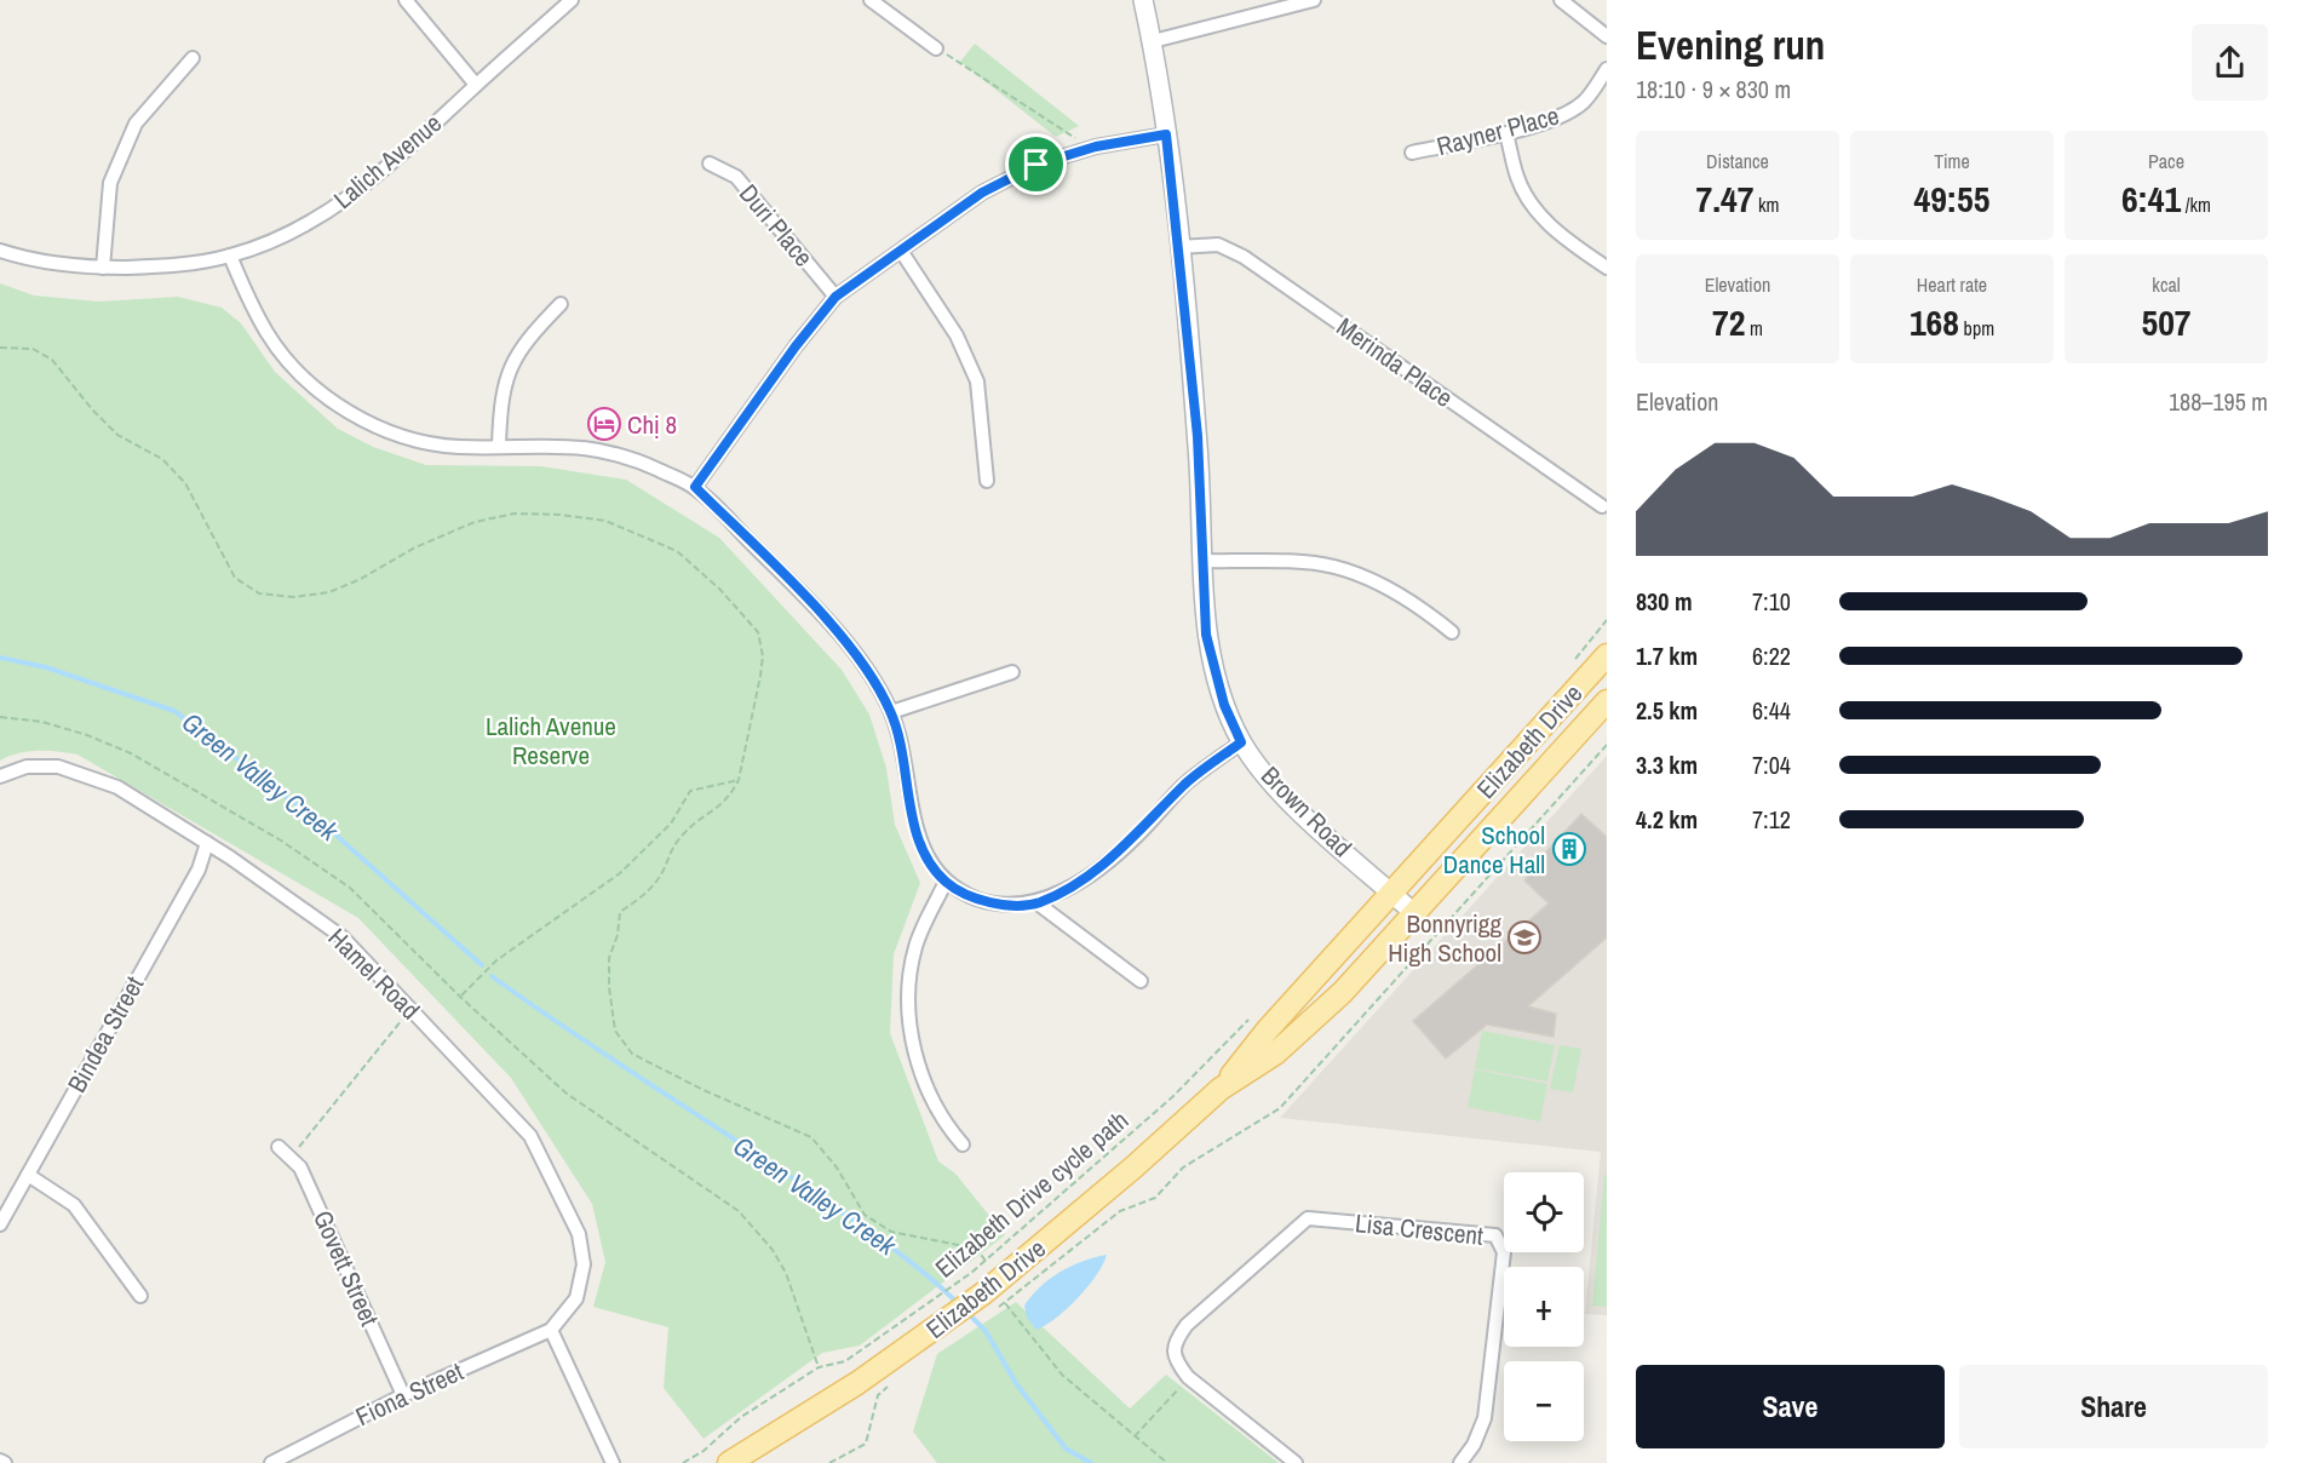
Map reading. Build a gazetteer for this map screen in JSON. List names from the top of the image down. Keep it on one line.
{"streets":{"main road":["Elizabeth Drive"],"street":["Rayner Place","Lalich Avenue","Duri Place","Merinda Place","Brown Road","Hamel Road","Bindea Street","Lisa Crescent","Govett Street","Fiona Street"],"path":["Elizabeth Drive cycle path"]},"crossings":[["Merinda Place","Brown Road"],["Elizabeth Drive","Brown Road"],["Hamel Road","Bindea Street"],["Hamel Road","Fiona Street"],["Govett Street","Fiona Street"]],"water":["Green Valley Creek"],"parks":["Lalich Avenue Reserve"],"places":{"hotel":["Chị 8"],"building":["School Dance Hall"],"school or university":["Bonnyrigg High School"]},"page":{"heading":["Evening run","18:10 · 9 × 830 m"],"stats":[["Distance","7.47 km"],["Time","49:55"],["Pace","6:41 /km"],["Elevation","72 m"],["Heart rate","168 bpm"],["kcal","507"]],"chart":["Elevation","188–195 m"],"list":[{"name":"830 m","note":"7:10"},{"name":"1.7 km","note":"6:22"},{"name":"2.5 km","note":"6:44"},{"name":"3.3 km","note":"7:04"},{"name":"4.2 km","note":"7:12"}],"map_buttons":["+","−"],"buttons":["Save","Share"]}}
